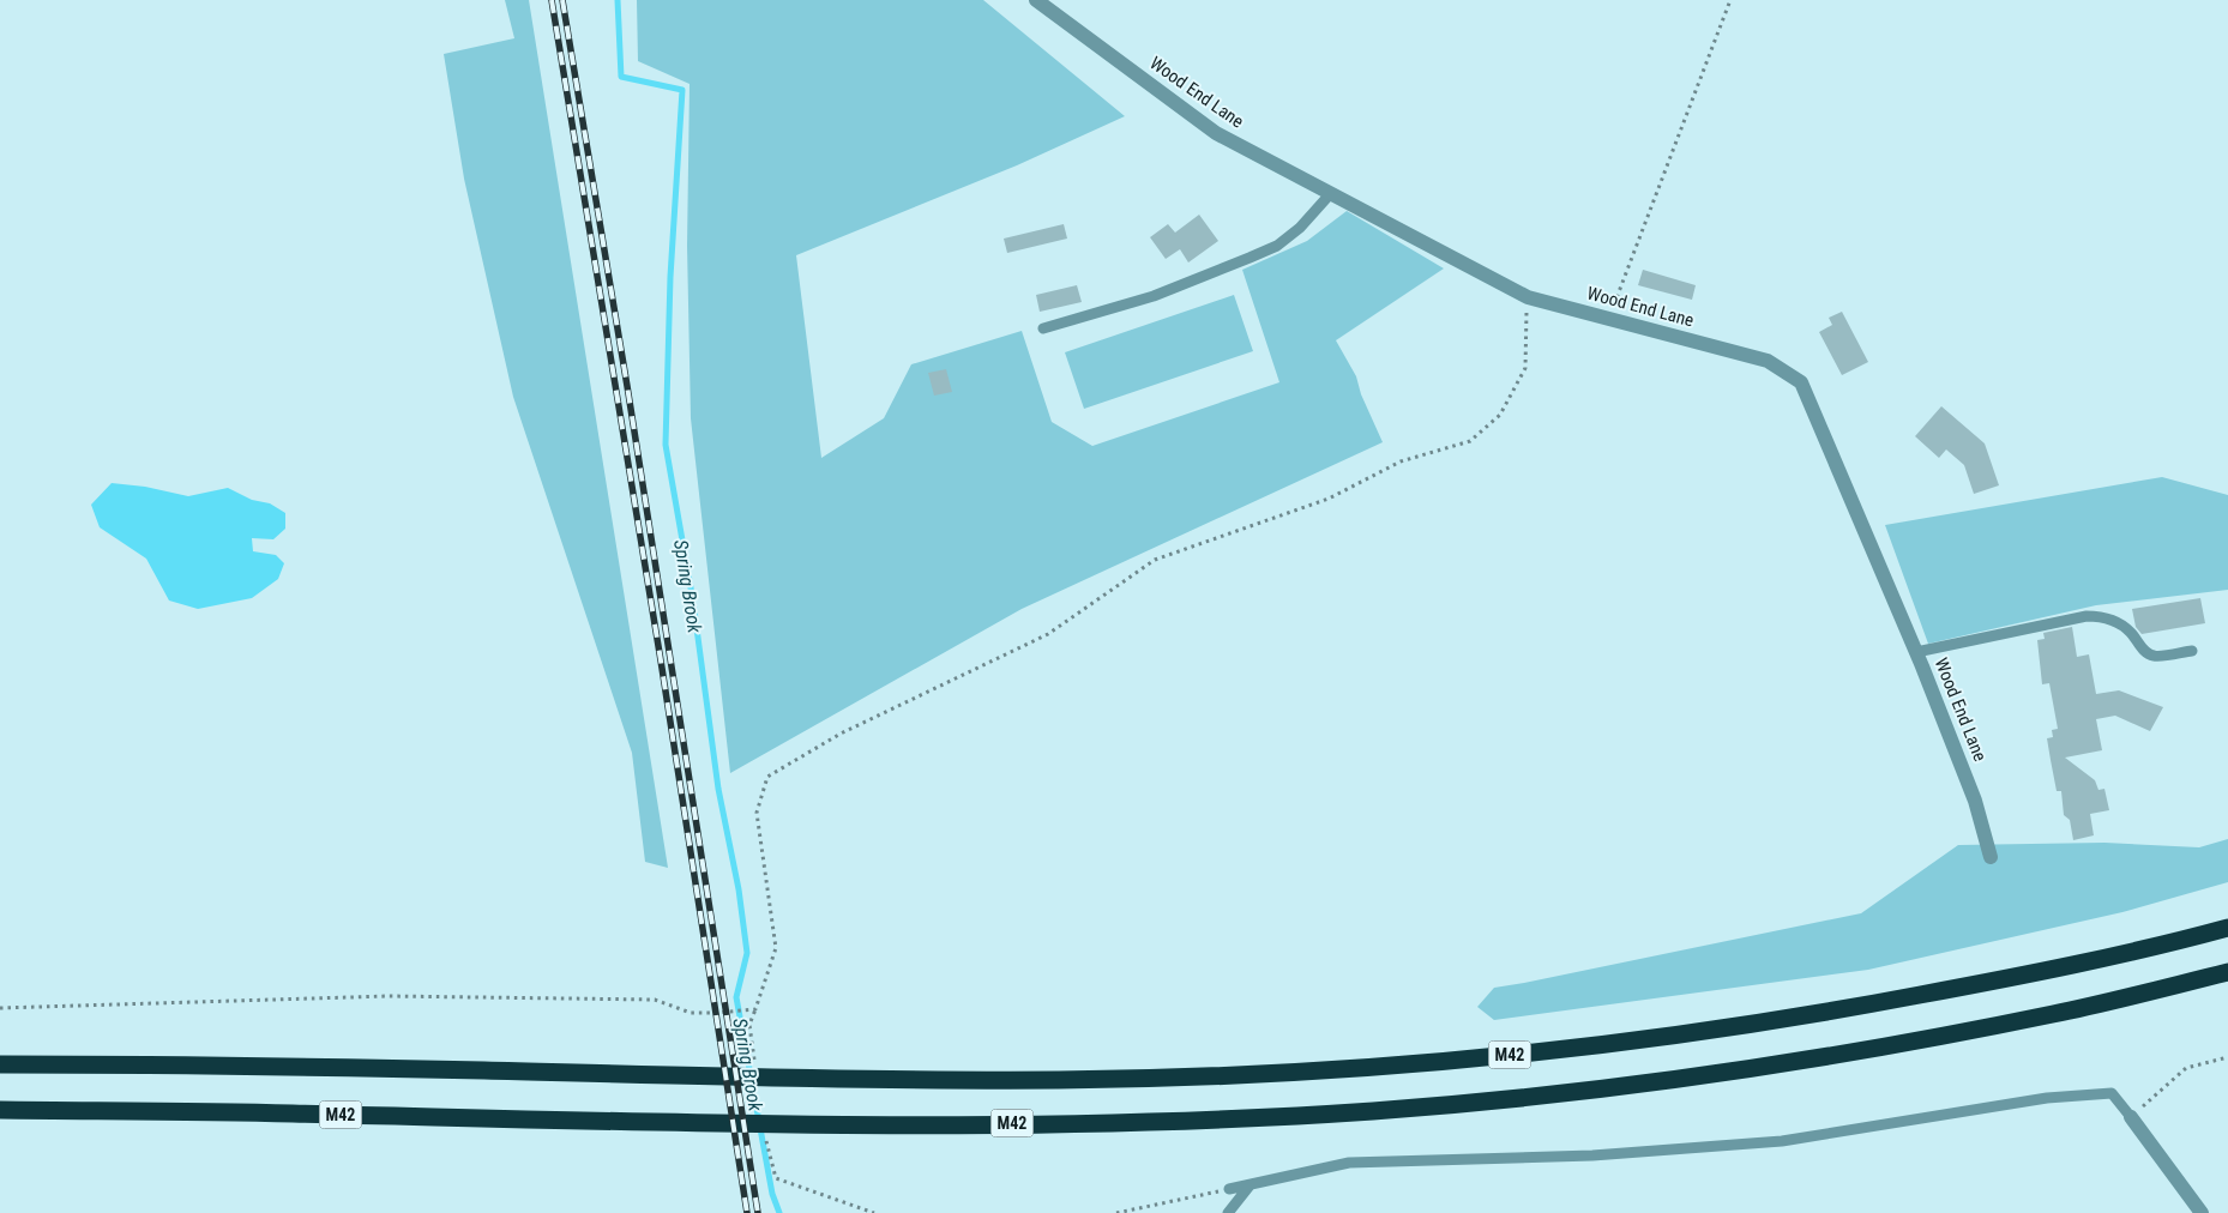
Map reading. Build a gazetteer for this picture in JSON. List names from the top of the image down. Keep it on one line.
{"streets":{"highway":["M42"],"street":["Wood End Lane"]},"water":["Spring Brook"]}
